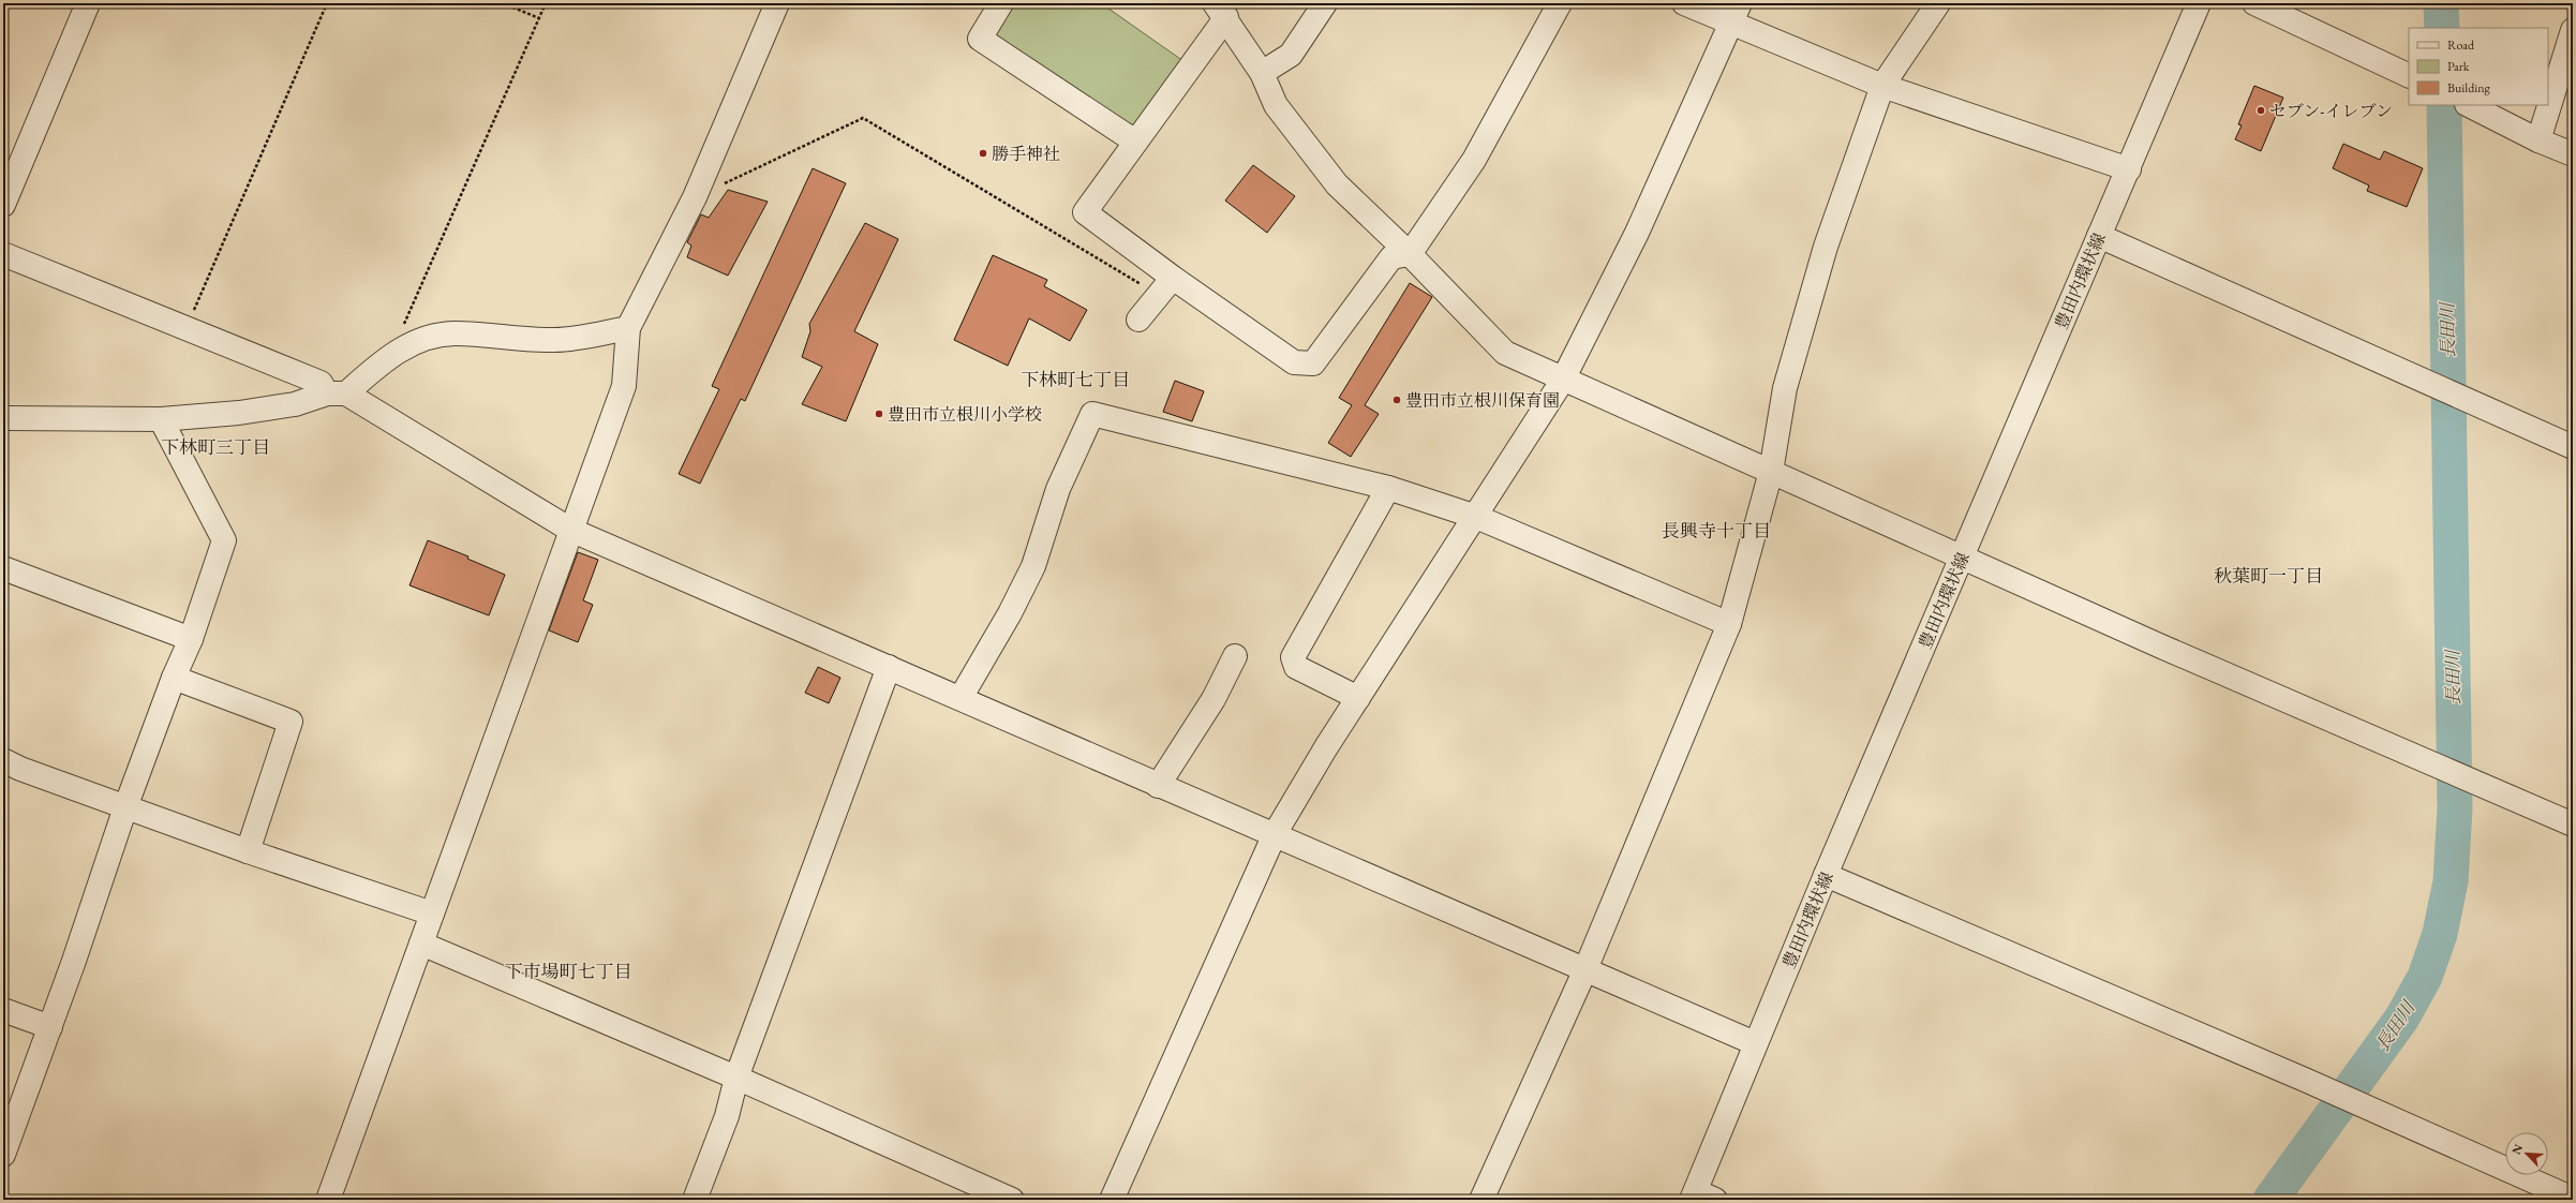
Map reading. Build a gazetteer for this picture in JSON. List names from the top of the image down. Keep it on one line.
{"streets":{"street":["豊田内環状線"]},"districts":["下林町七丁目","下林町三丁目","長興寺十丁目","秋葉町一丁目","下市場町七丁目"],"water":["長田川"],"places":["セブン-イレブン","勝手神社","豊田市立根川保育園","豊田市立根川小学校"],"legend":["Road","Park","Building"],"north":"top left"}
